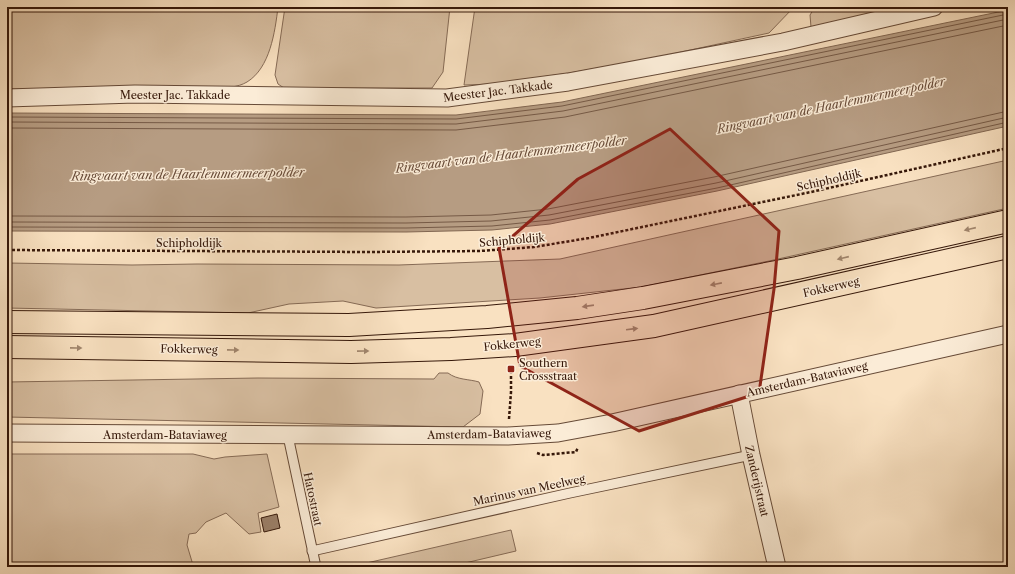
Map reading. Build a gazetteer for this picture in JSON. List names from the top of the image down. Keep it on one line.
{"streets":{"main road":["Fokkerweg"],"street":["Meester Jac. Takkade","Amsterdam-Bataviaweg","Zanderijstraat"],"lane":["Marinus van Meelweg","Hatostraat"],"path":["Schipholdijk"]},"crossings":[["Amsterdam-Bataviaweg","Zanderijstraat"],["Amsterdam-Bataviaweg","Hatostraat"],["Zanderijstraat","Marinus van Meelweg"],["Marinus van Meelweg","Hatostraat"]],"water":["Ringvaart van de Haarlemmermeerpolder"],"places":{"transit":["Southern Crossstraat"]}}
